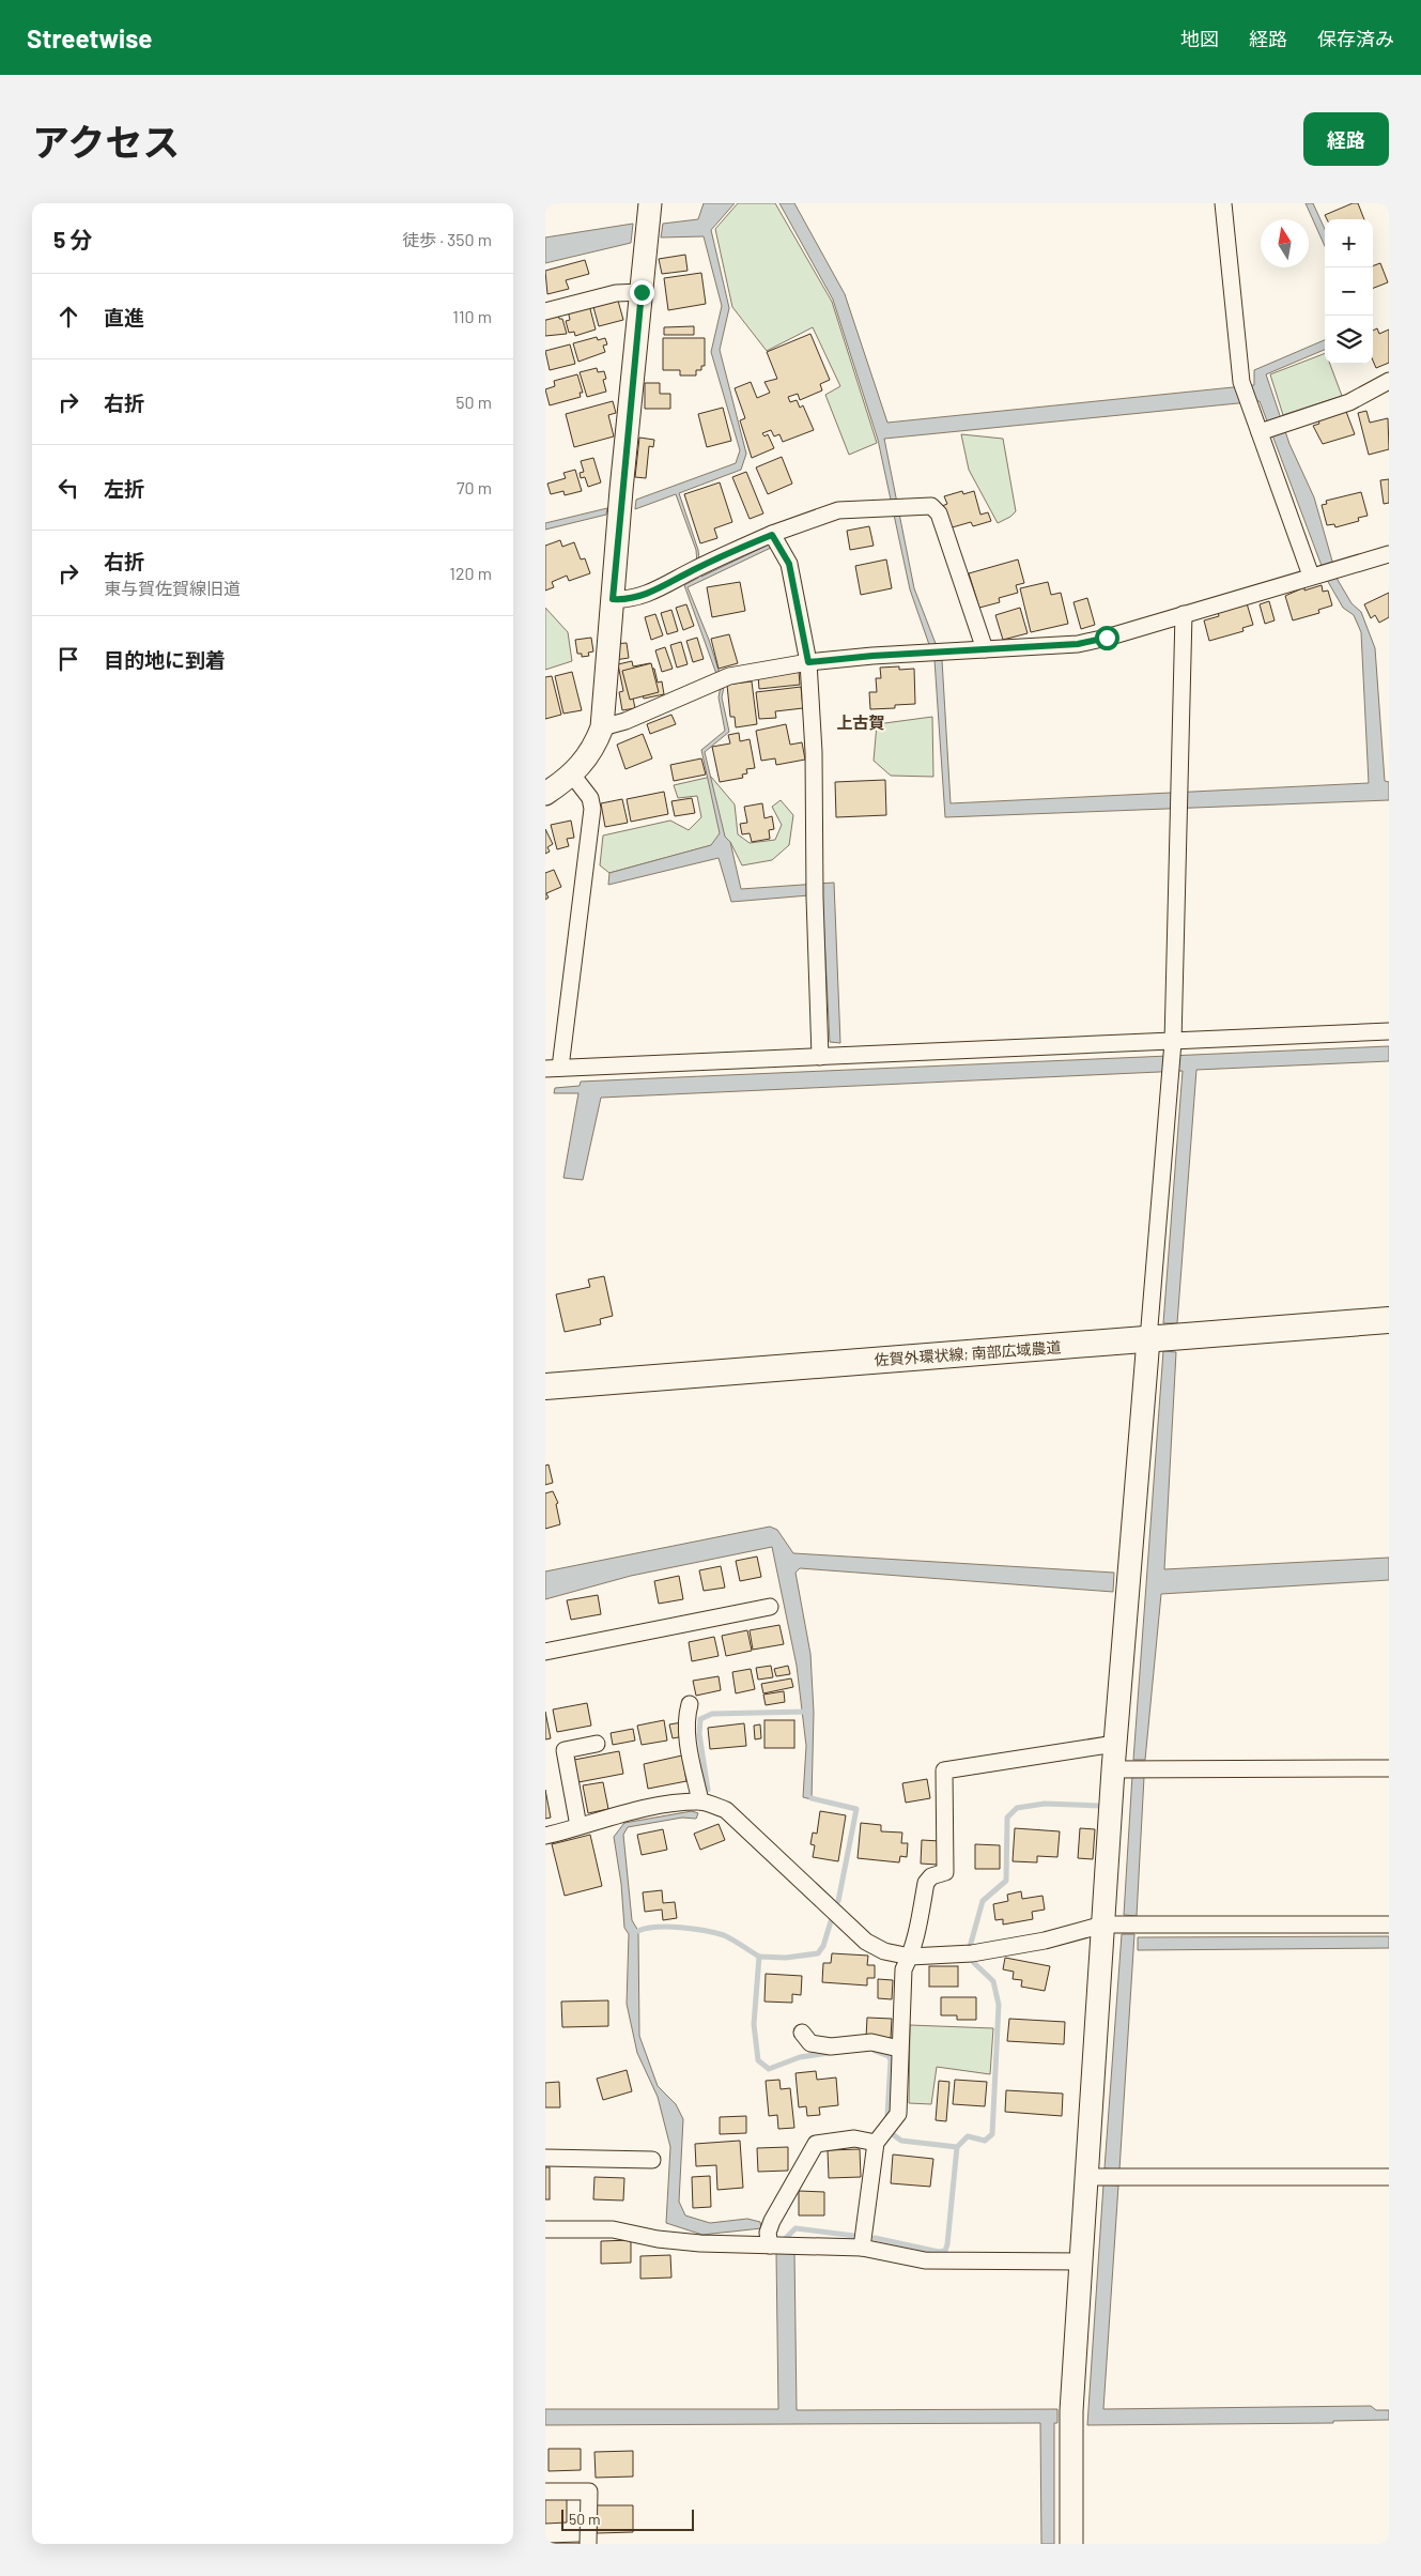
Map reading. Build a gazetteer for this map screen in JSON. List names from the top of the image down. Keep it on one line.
{"streets":{"main road":["佐賀外環状線; 南部広域農道"]},"districts":["上古賀"],"scale_bar":"50 m","north":"top","page":{"header":"Streetwise","nav":["地図","経路","保存済み"],"title":"アクセス","buttons":"経路","heading":["5 分","徒歩 · 350 m"],"map_buttons":["+","−"],"list":[["直進","110 m"],["右折","50 m"],["左折","70 m"],["右折","東与賀佐賀線旧道","120 m"],"目的地に到着"],"scale":"50 m"}}
